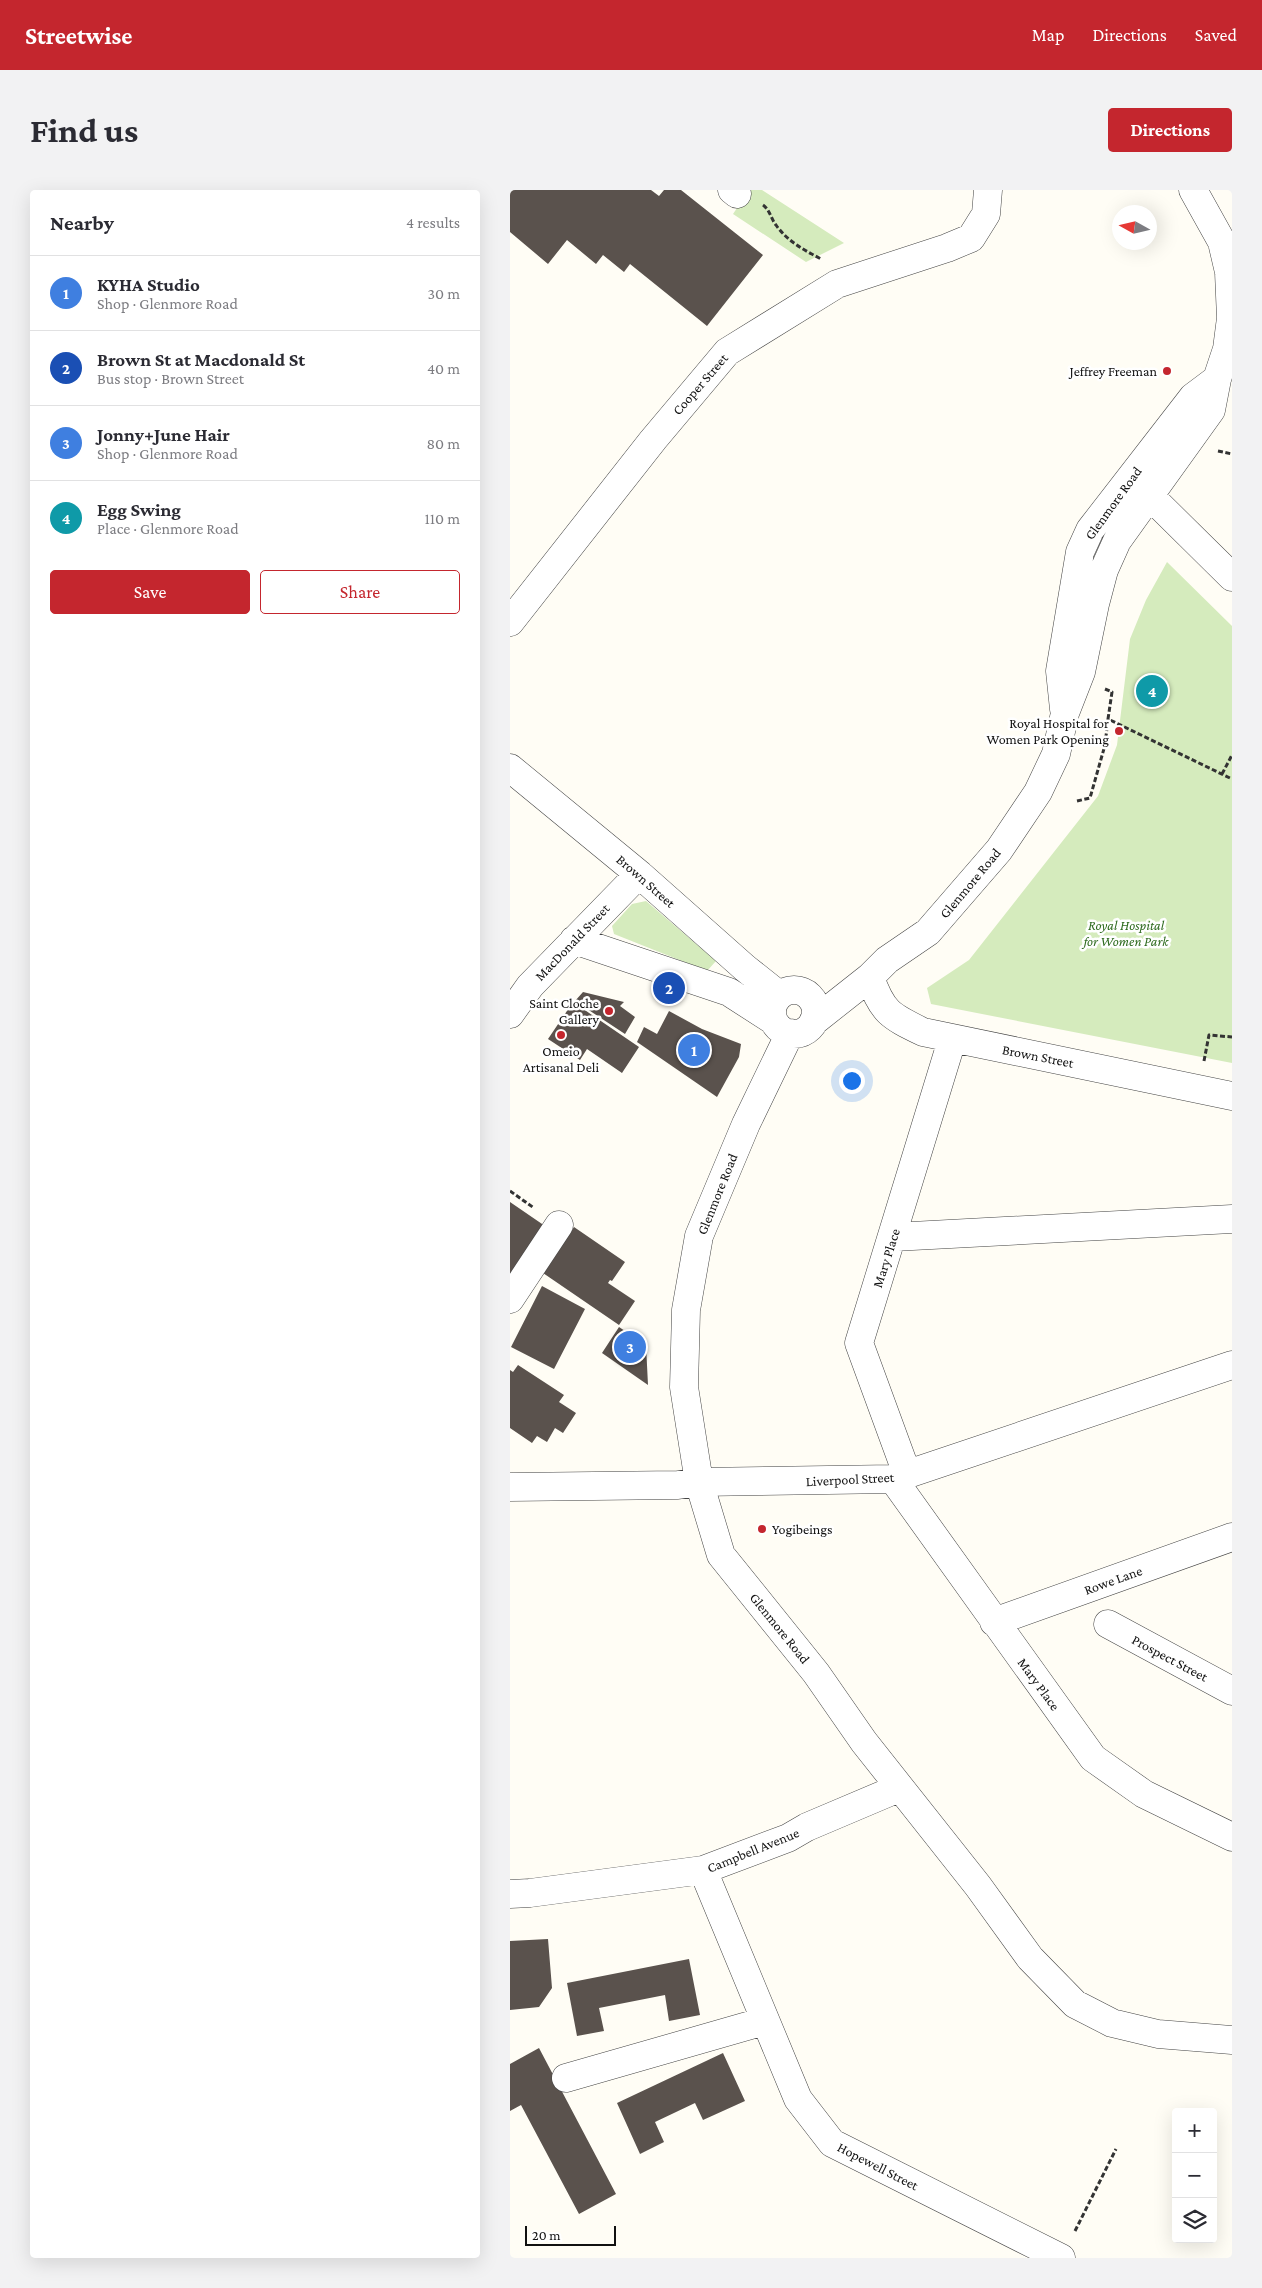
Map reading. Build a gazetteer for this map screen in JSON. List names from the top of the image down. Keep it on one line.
{"streets":{"street":["Cooper Street","Glenmore Road","Brown Street","MacDonald Street","Mary Place","Liverpool Street","Rowe Lane","Prospect Street","Campbell Avenue","Hopewell Street"]},"crossings":[["Glenmore Road","Brown Street"],["Glenmore Road","Liverpool Street"],["Glenmore Road","Campbell Avenue"],["Brown Street","MacDonald Street"],["Brown Street","Mary Place"],["Mary Place","Liverpool Street"],["Mary Place","Rowe Lane"],["Campbell Avenue","Hopewell Street"]],"parks":["Royal Hospital for Women Park"],"places":["Jeffrey Freeman","Royal Hospital for Women Park Opening","Saint Cloche Gallery","Omeio Artisanal Deli","Yogibeings"],"scale_bar":"20 m","north":"left","page":{"header":"Streetwise","nav":["Map","Directions","Saved"],"buttons":["Directions",["Save","Share"]],"title":"Find us","heading":["Nearby","4 results"],"list":[{"mark":"1","name":"KYHA Studio","note":"Shop · Glenmore Road","value":"30 m"},{"mark":"2","name":"Brown St at Macdonald St","note":"Bus stop · Brown Street","value":"40 m"},{"mark":"3","name":"Jonny+June Hair","note":"Shop · Glenmore Road","value":"80 m"},{"mark":"4","name":"Egg Swing","note":"Place · Glenmore Road","value":"110 m"}],"pins":["4","2","1","3"],"map_buttons":["+","−"],"scale":"20 m"}}
